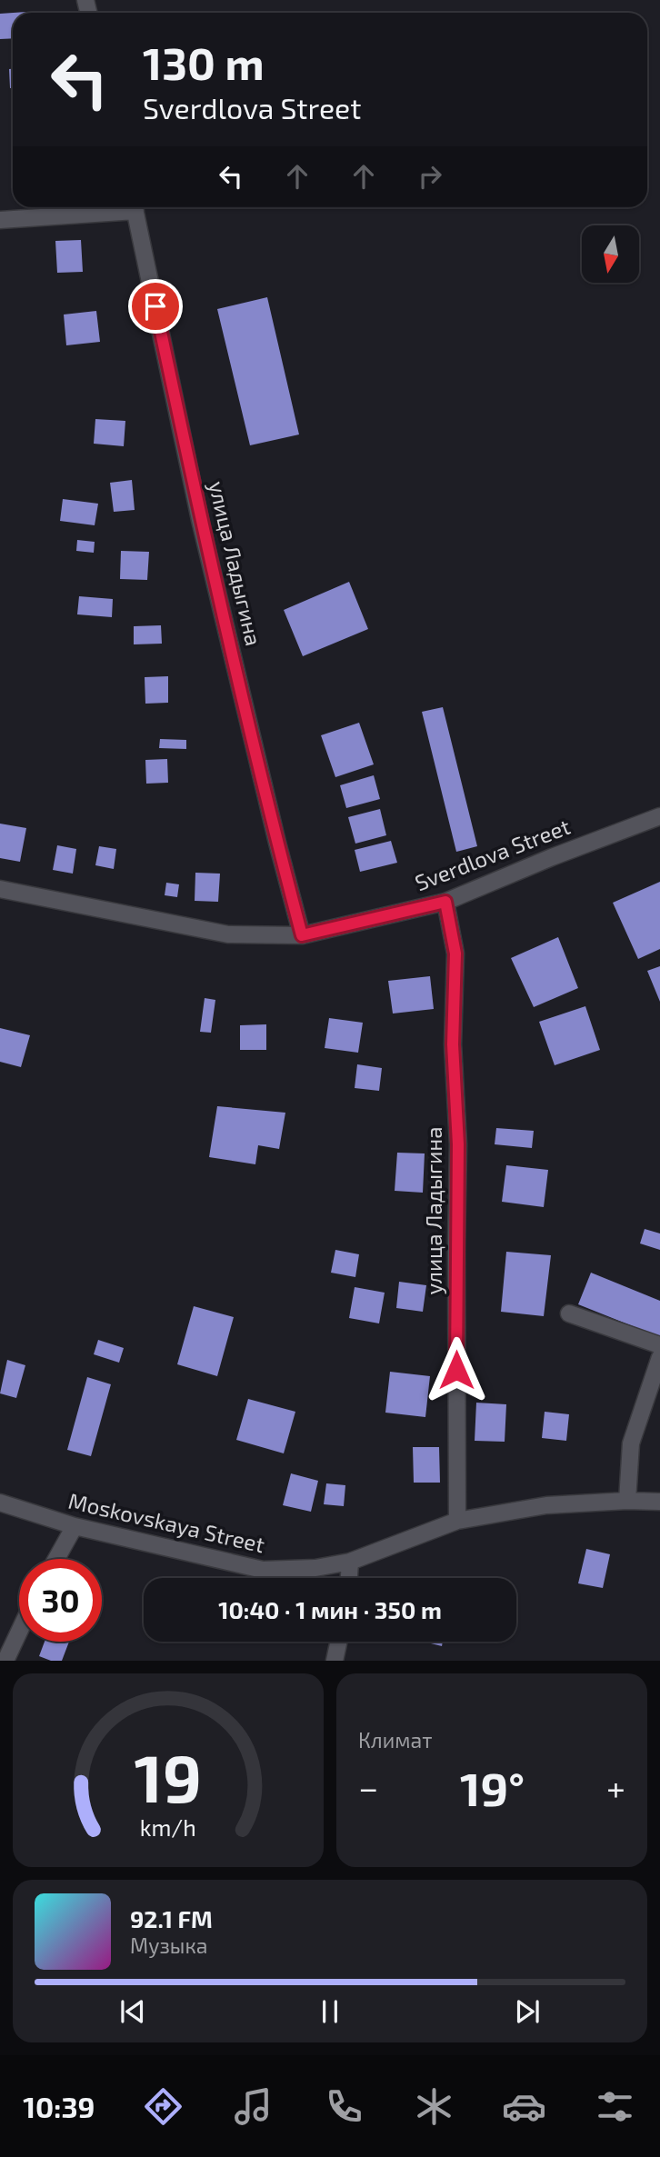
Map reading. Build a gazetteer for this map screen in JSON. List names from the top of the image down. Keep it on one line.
{"streets":{"street":["улица Ладыгина","Sverdlova Street","Moskovskaya Street"]},"crossings":[["улица Ладыгина","Sverdlova Street"],["улица Ладыгина","Moskovskaya Street"]],"north":"bottom","page":{"turn":["130 m","Sverdlova Street"],"limit":"30","trip":"10:40 · 1 мин · 350 m","tile":"Климат","heat":["−","19°","+"],"song":["92.1 FM","Музыка"],"tabs":"10:39","gauge":["19","km/h"]}}
